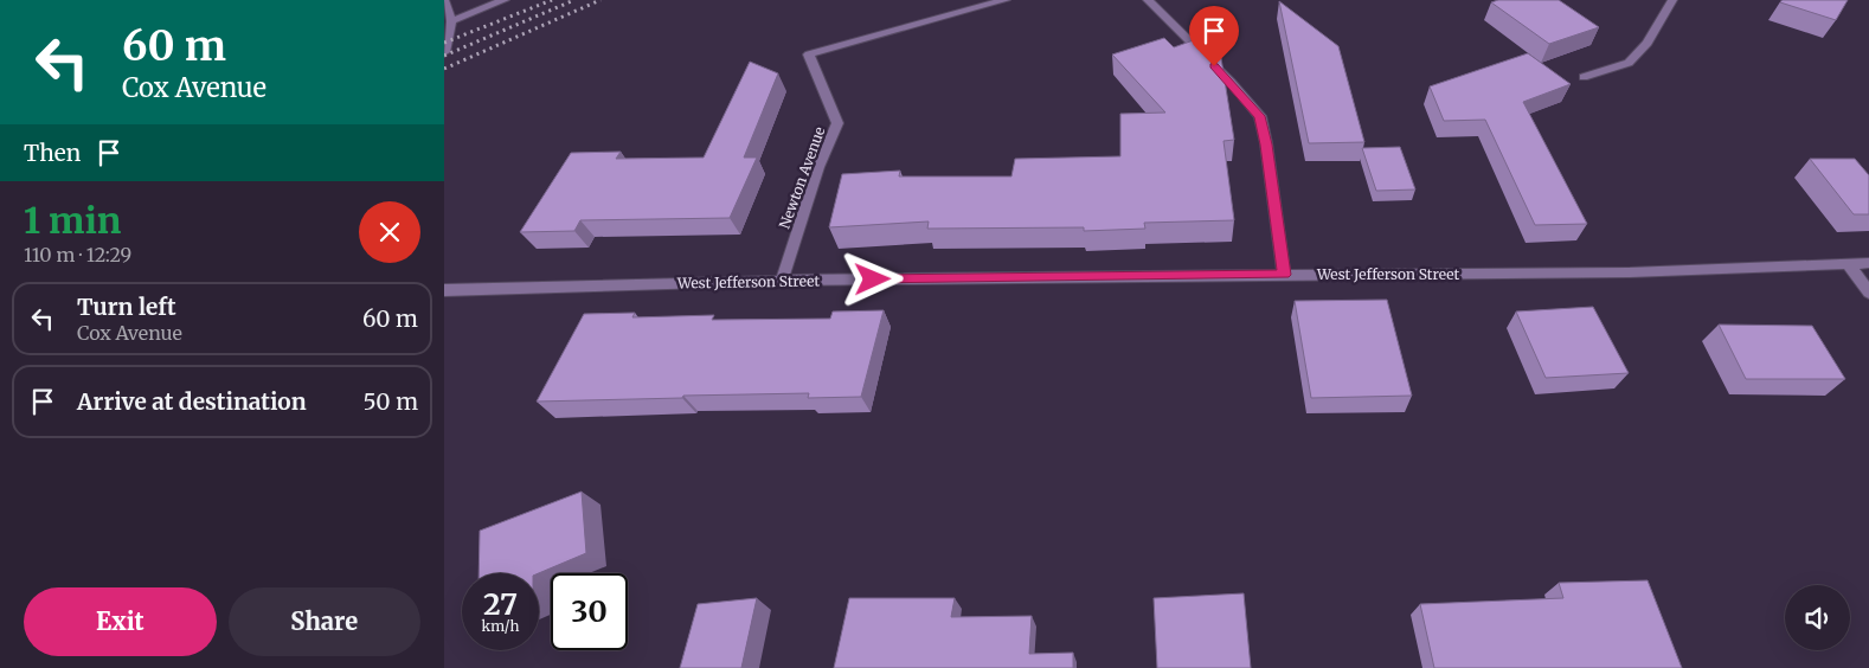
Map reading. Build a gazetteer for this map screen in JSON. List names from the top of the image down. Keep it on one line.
{"streets":{"street":["Newton Avenue","West Jefferson Street"]},"crossings":[["Newton Avenue","West Jefferson Street"]],"page":{"turn":["60 m","Cox Avenue"],"then":"Then","heading":["1 min","110 m · 12:29"],"list":[{"name":"Turn left","note":"Cox Avenue","value":"60 m"},{"name":"Arrive at destination","value":"50 m"}],"speed":"27 km/h","limit":"30","buttons":["Exit","Share"]}}
